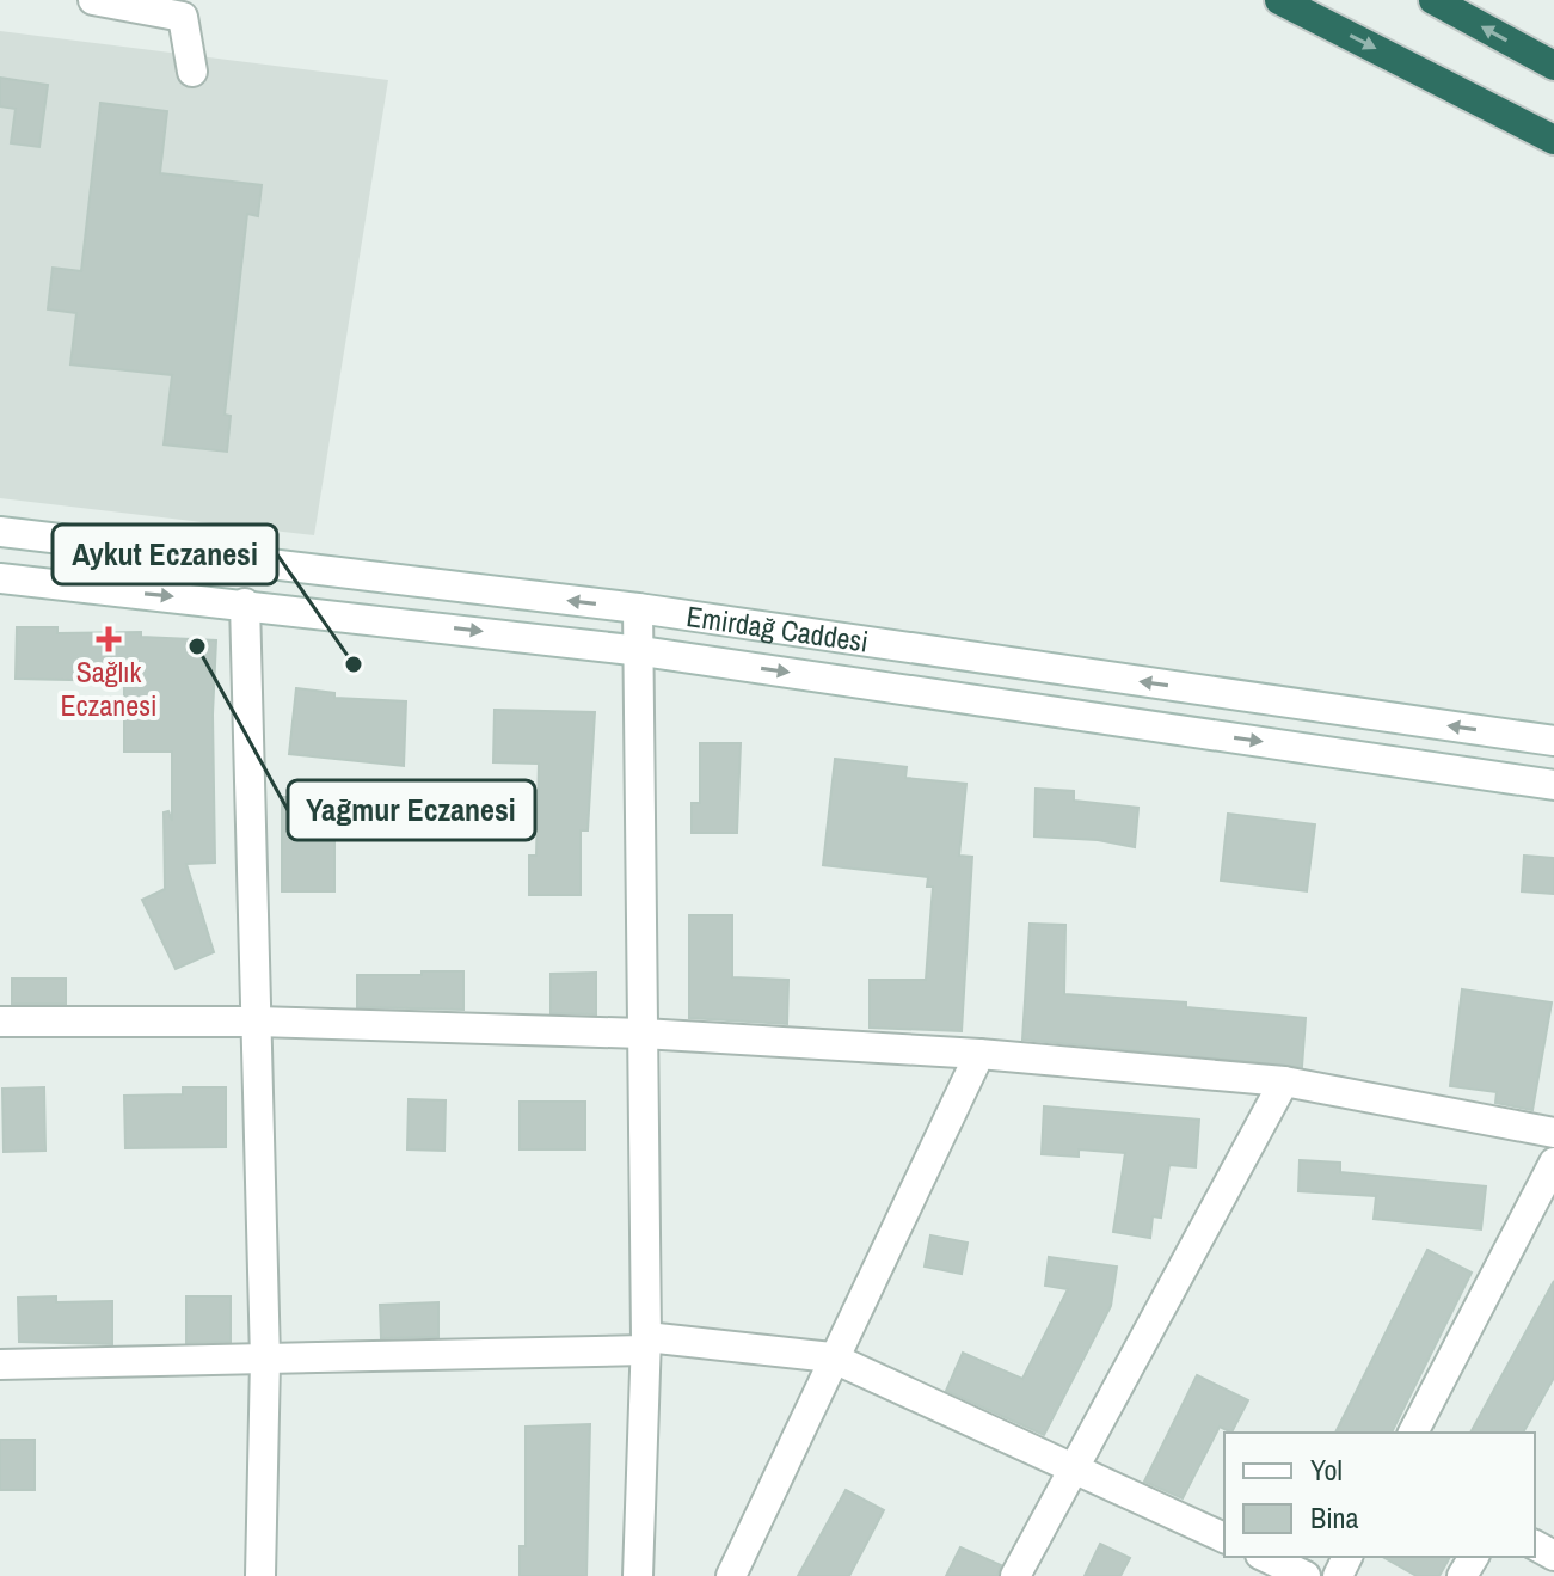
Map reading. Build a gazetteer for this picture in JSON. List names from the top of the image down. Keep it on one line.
{"streets":{"street":["Emirdağ Caddesi"]},"places":{"health":["Sağlık Eczanesi"],"other":["Yağmur Eczanesi","Aykut Eczanesi"]},"legend":["Yol","Bina"]}
